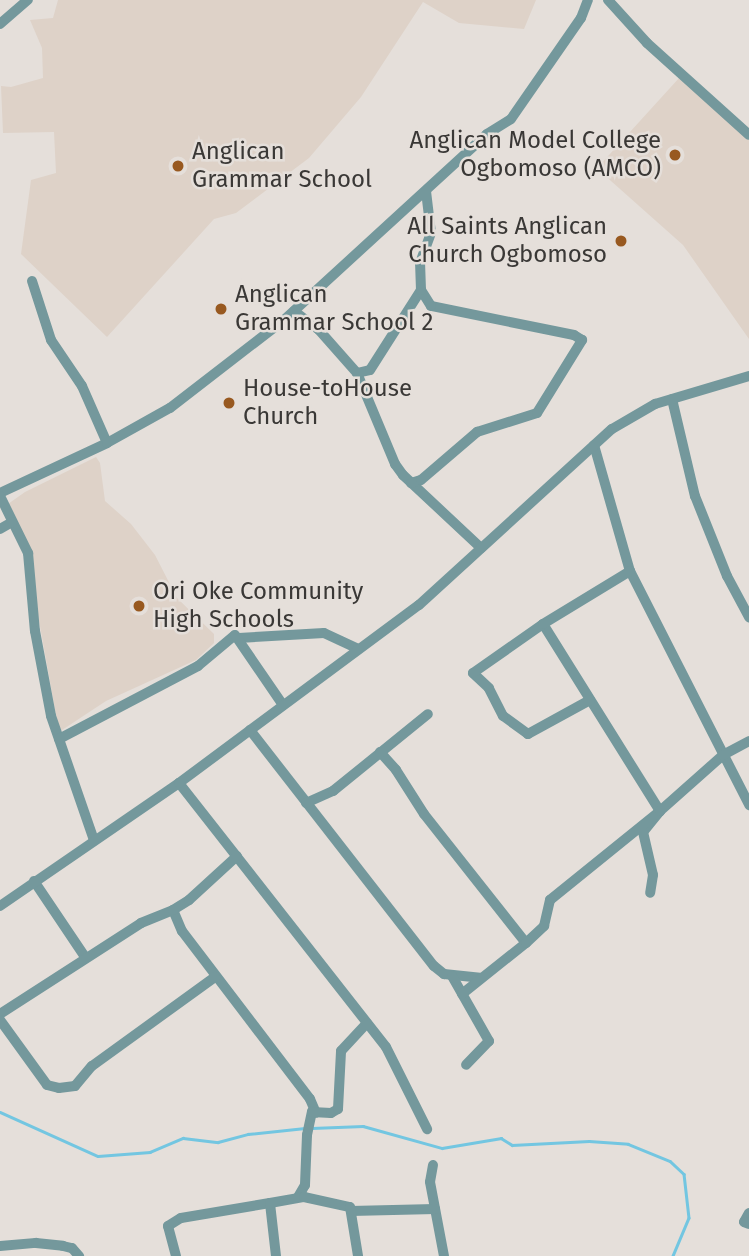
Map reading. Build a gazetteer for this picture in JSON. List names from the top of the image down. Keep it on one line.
{"places":["Anglican Model College Ogbomoso (AMCO)","Anglican Grammar School","All Saints Anglican Church Ogbomoso","Anglican Grammar School 2","House-toHouse Church","Ori Oke Community High Schools"]}
